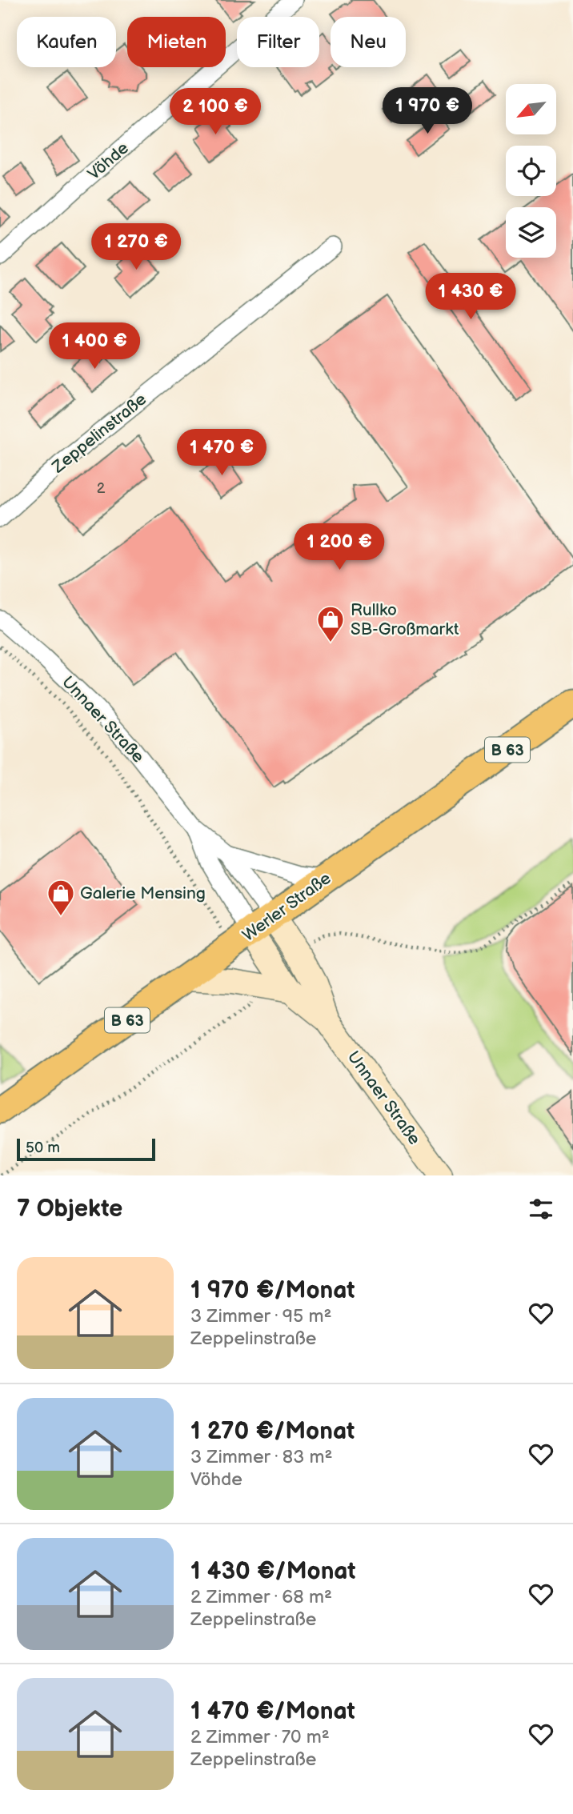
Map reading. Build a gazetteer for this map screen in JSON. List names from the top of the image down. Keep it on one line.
{"streets":{"main road":["Unnaer Straße","B 63","Werler Straße"],"street":["Vöhde","Zeppelinstraße"]},"crossings":[["Unnaer Straße","Werler Straße"]],"places":{"shop":["Rullko SB-Großmarkt","Galerie Mensing"]},"house_numbers":["2"],"scale_bar":"50 m","north":"bottom left","page":{"chip":["Kaufen","Mieten","Filter","Neu"],"price":["1 970 €","2 100 €","1 270 €","1 430 €","1 400 €","1 470 €","1 200 €"],"scale":"50 m","heading":"7 Objekte","list":[{"name":"1 970 €/Monat","note":"3 Zimmer · 95 m² · Zeppelinstraße"},{"name":"1 270 €/Monat","note":"3 Zimmer · 83 m² · Vöhde"},{"name":"1 430 €/Monat","note":"2 Zimmer · 68 m² · Zeppelinstraße"},{"name":"1 470 €/Monat","note":"2 Zimmer · 70 m² · Zeppelinstraße"}]}}
